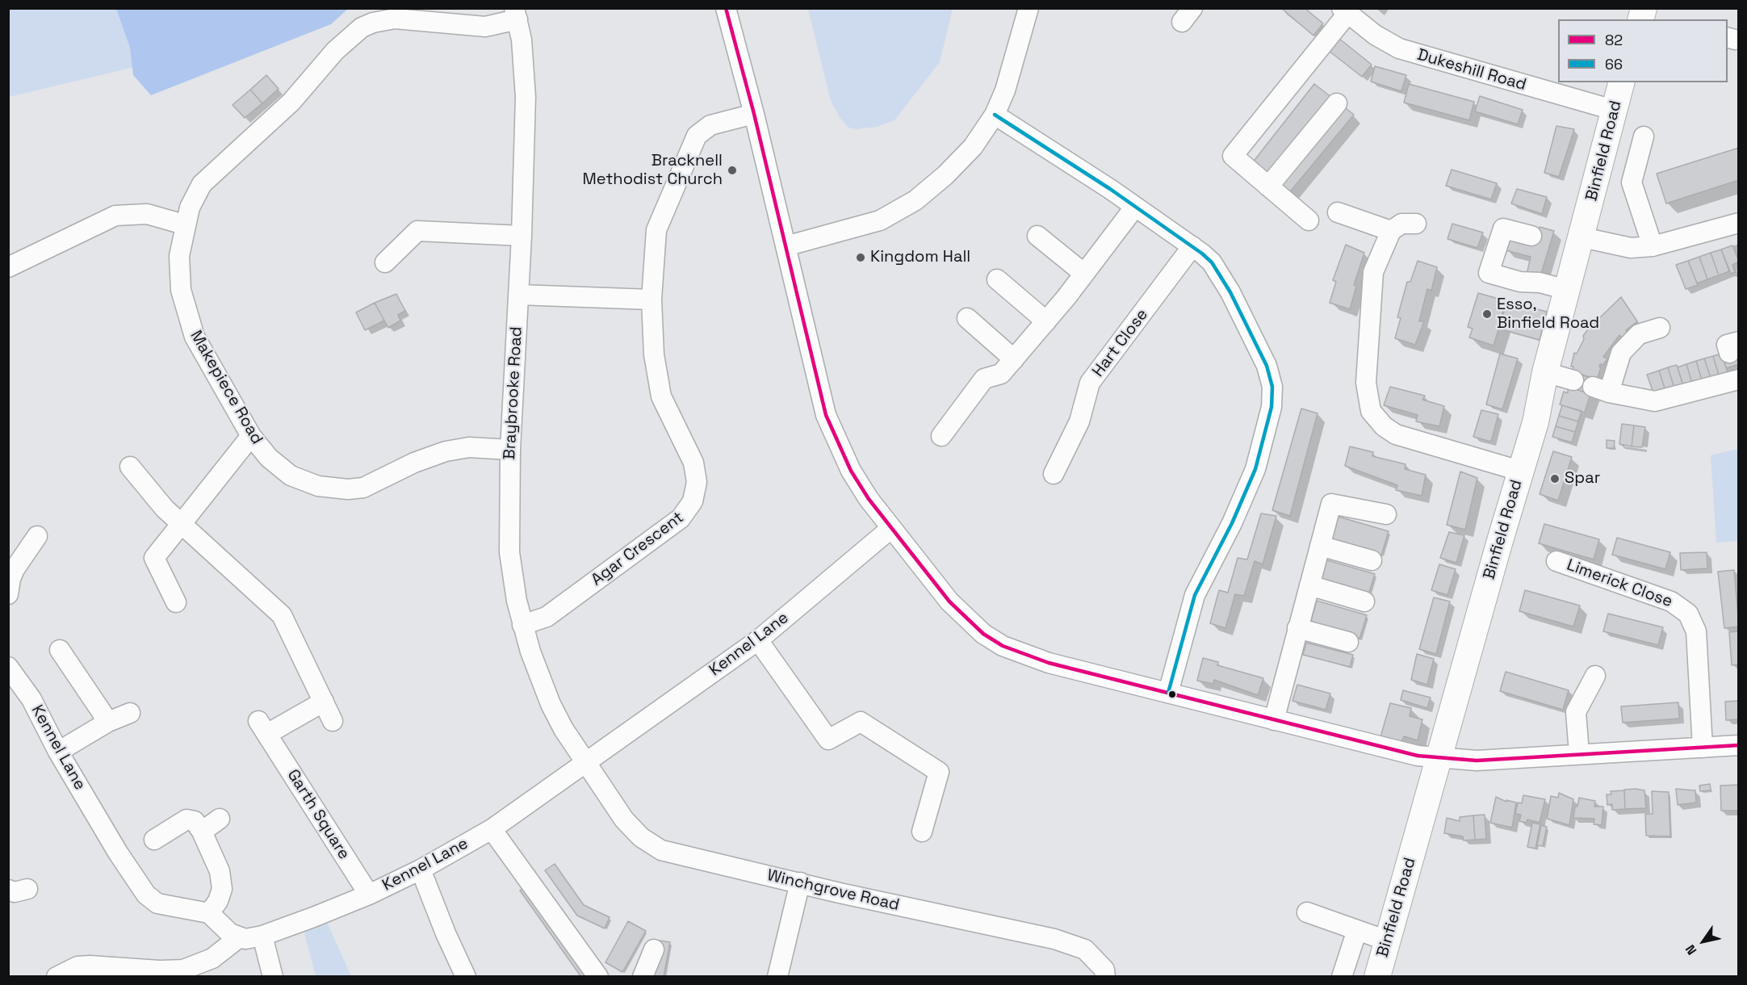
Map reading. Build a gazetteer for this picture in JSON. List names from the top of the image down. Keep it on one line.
{"streets":{"main road":["Binfield Road"],"street":["Dukeshill Road","Hart Close","Makepiece Road","Braybrooke Road","Agar Crescent","Limerick Close","Kennel Lane","Garth Square","Winchgrove Road"]},"crossings":[["Dukeshill Road","Binfield Road"],["Makepiece Road","Braybrooke Road"],["Braybrooke Road","Agar Crescent"],["Braybrooke Road","Kennel Lane"],["Braybrooke Road","Winchgrove Road"],["Kennel Lane","Garth Square"],["Kennel Lane","Winchgrove Road"]],"places":["Bracknell Methodist Church","Kingdom Hall","Esso, Binfield Road","Spar"],"lines":["transit line 82","transit line 66"],"legend":["82","66"],"north":"bottom left"}
